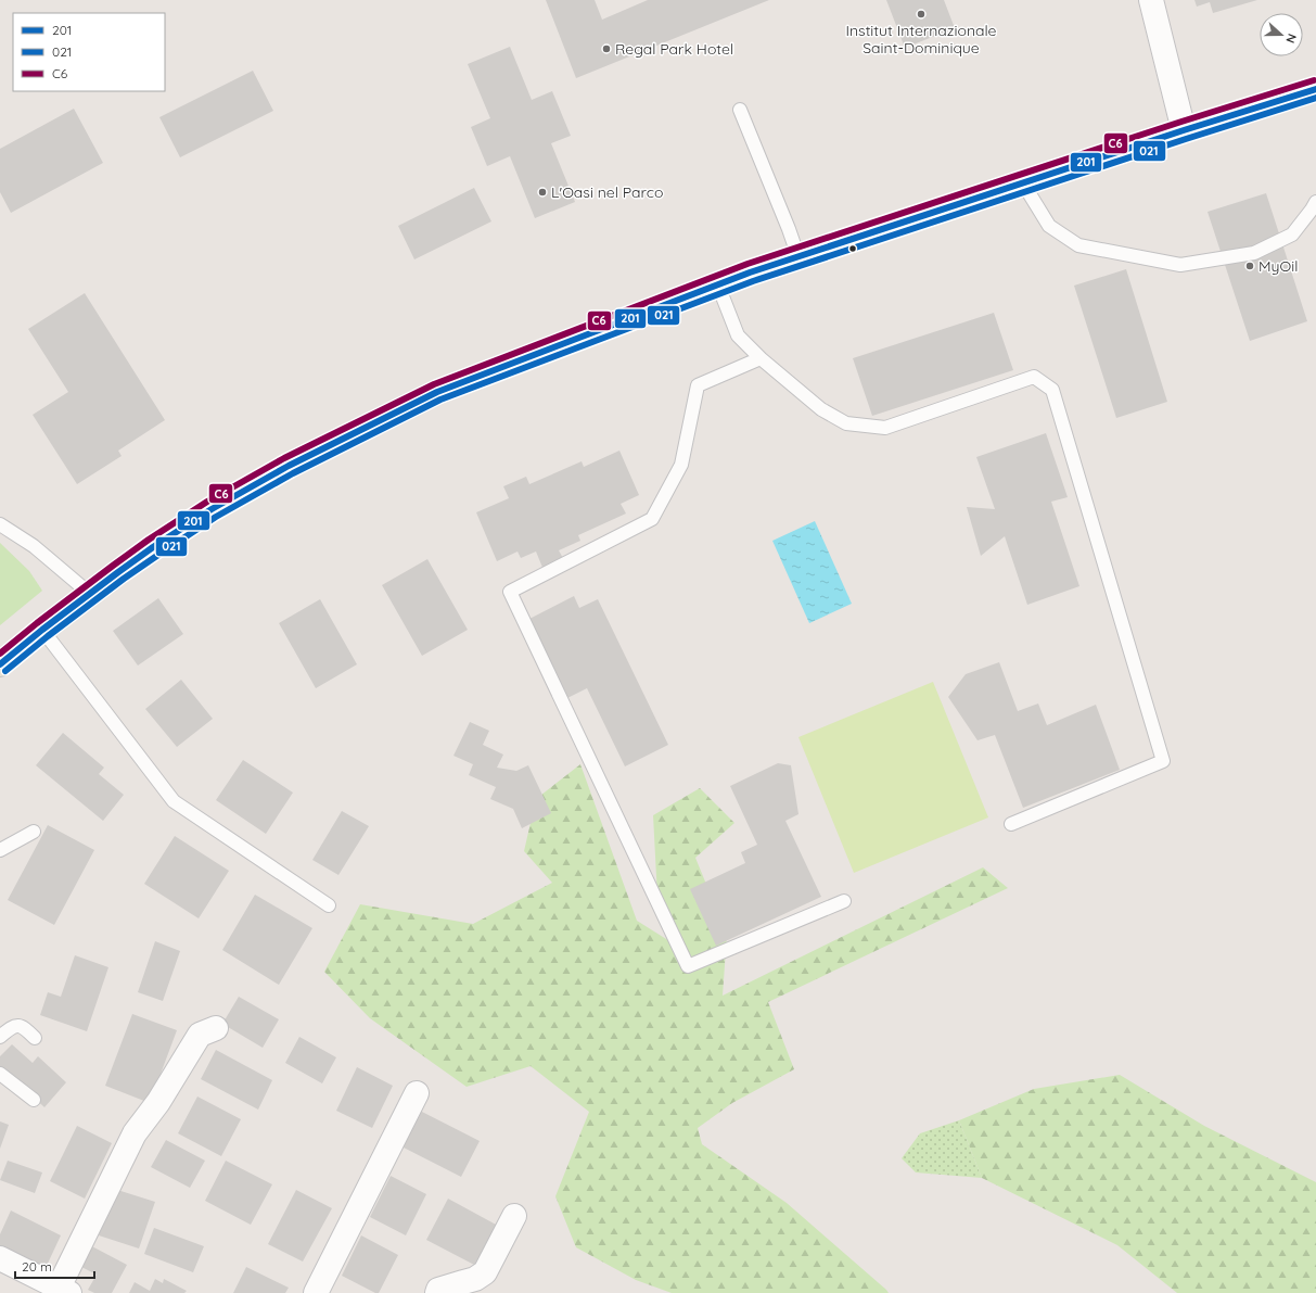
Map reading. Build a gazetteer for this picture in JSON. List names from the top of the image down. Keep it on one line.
{"places":["Institut Internazionale Saint-Dominique","Regal Park Hotel","L'Oasi nel Parco","MyOil"],"lines":["transit line C6","transit line 201","transit line 021"],"legend":["201","021","C6"],"scale_bar":"20 m","north":"right"}
